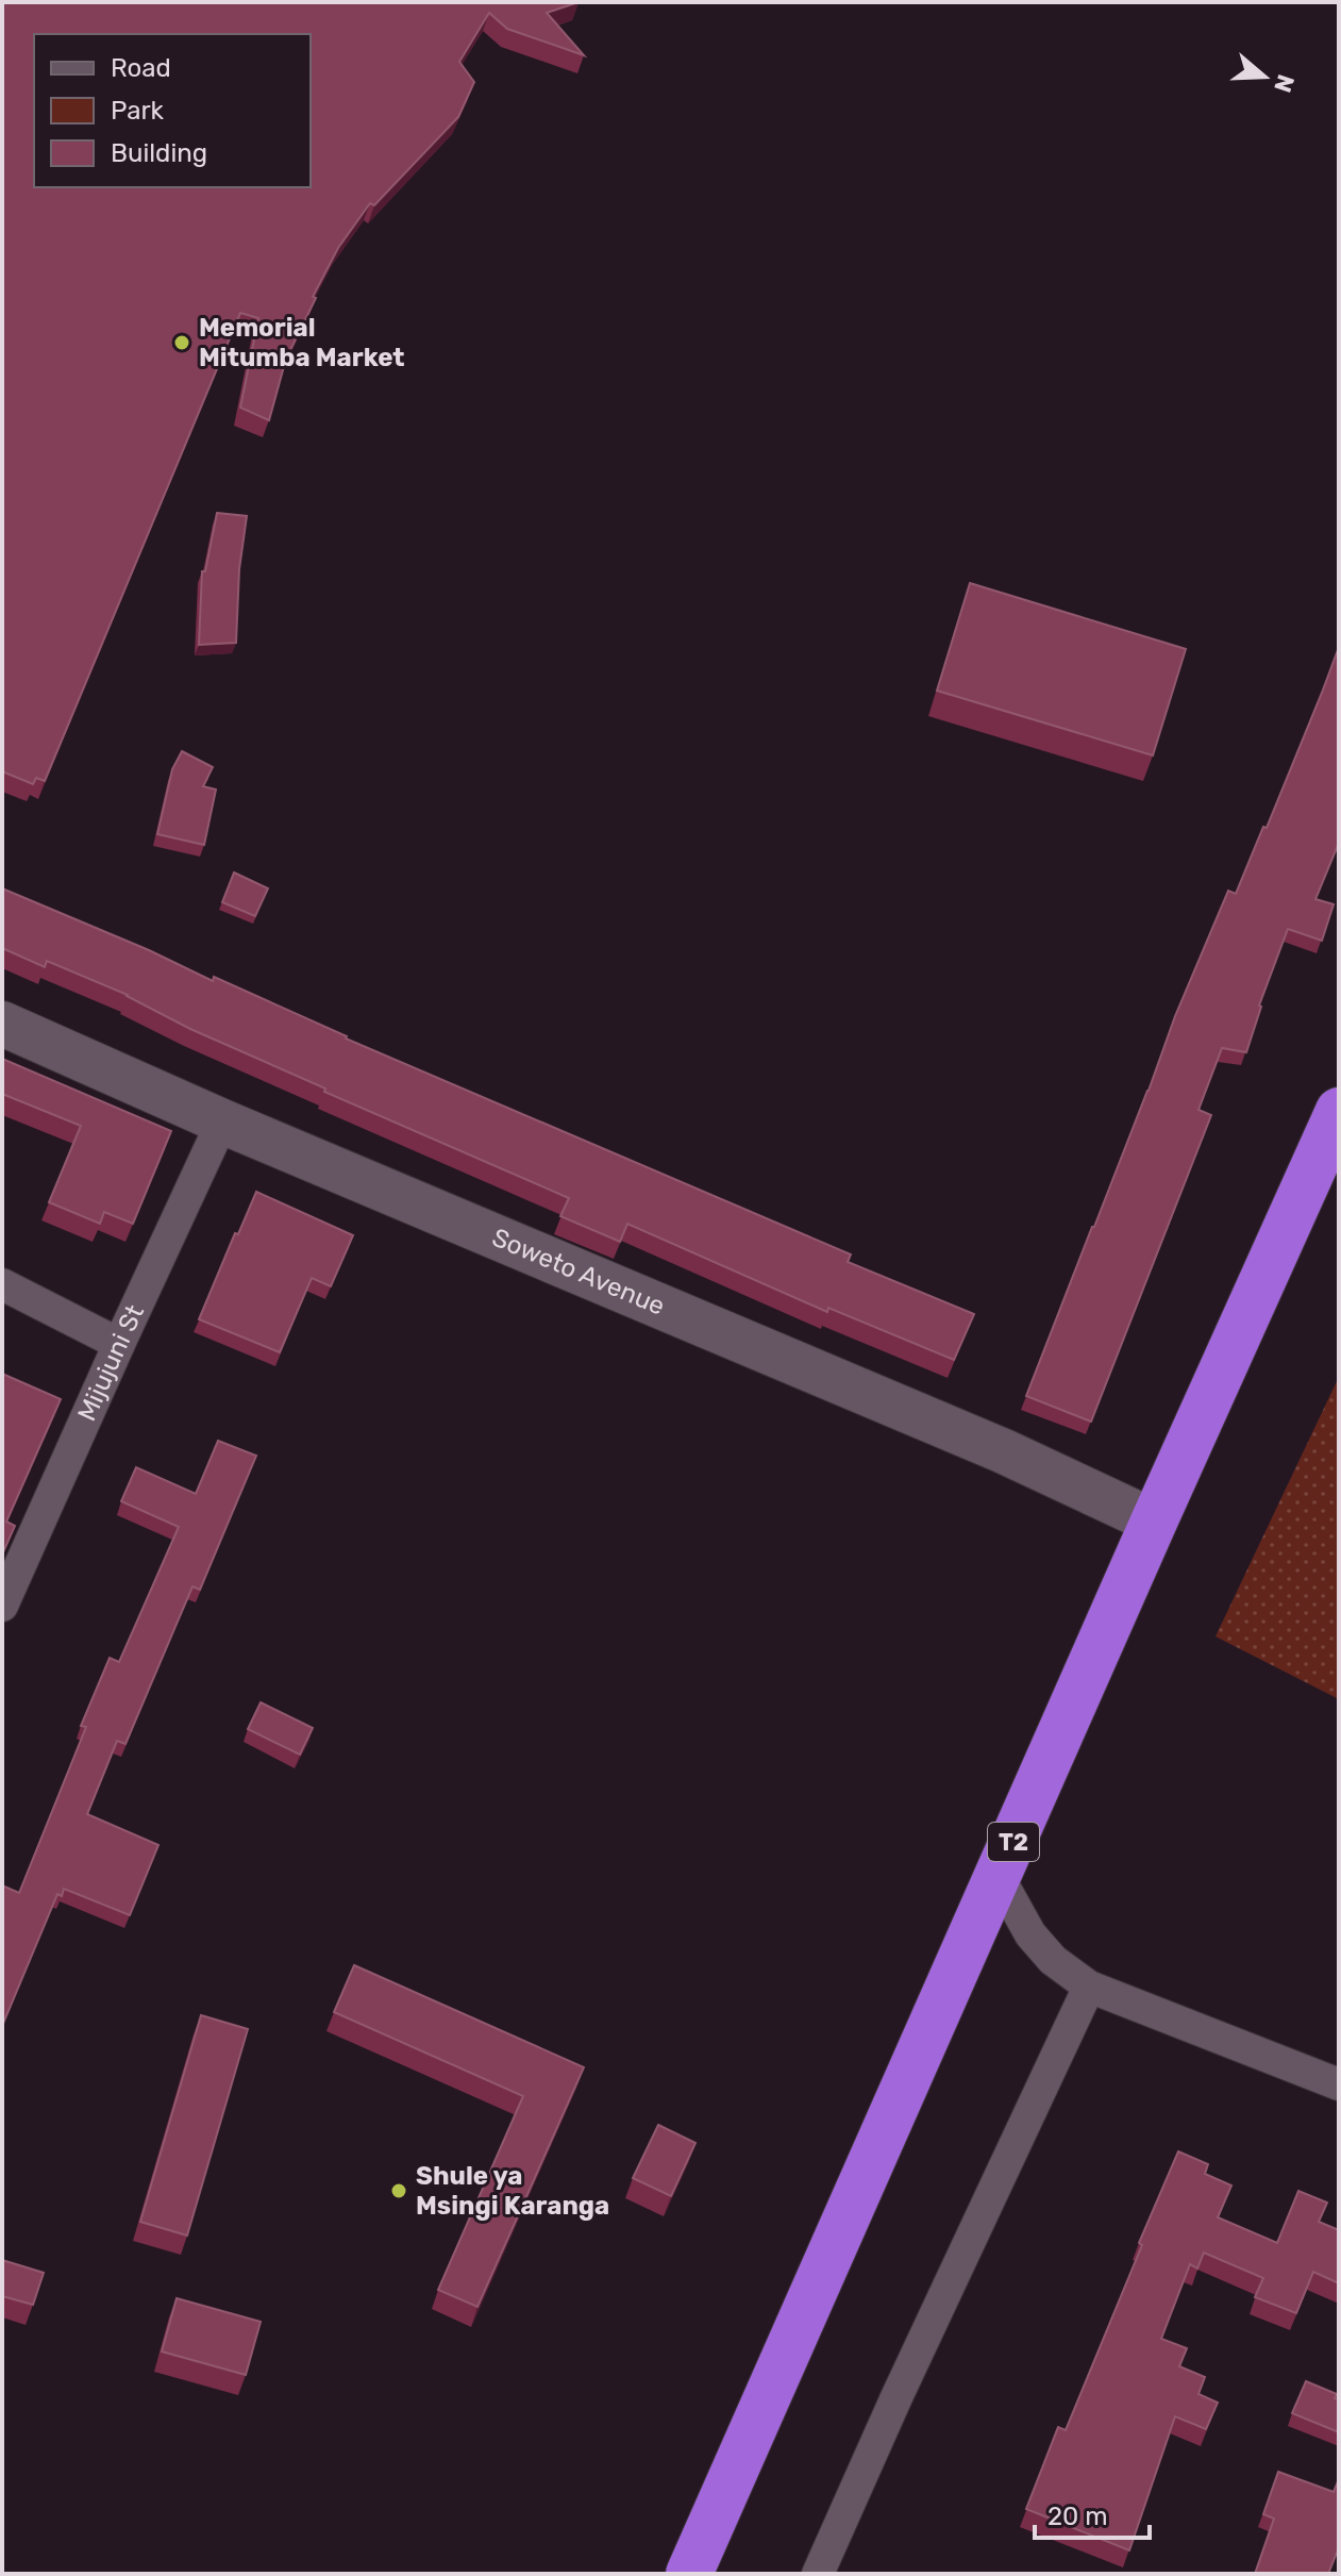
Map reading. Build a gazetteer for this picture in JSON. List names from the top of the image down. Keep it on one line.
{"streets":{"highway":["T2"],"street":["Soweto Avenue","Mijujuni St"]},"crossings":[["Soweto Avenue","Mijujuni St"],["Soweto Avenue","T2"]],"places":["Memorial Mitumba Market","Shule ya Msingi Karanga"],"legend":["Road","Park","Building"],"scale_bar":"20 m","north":"right"}
